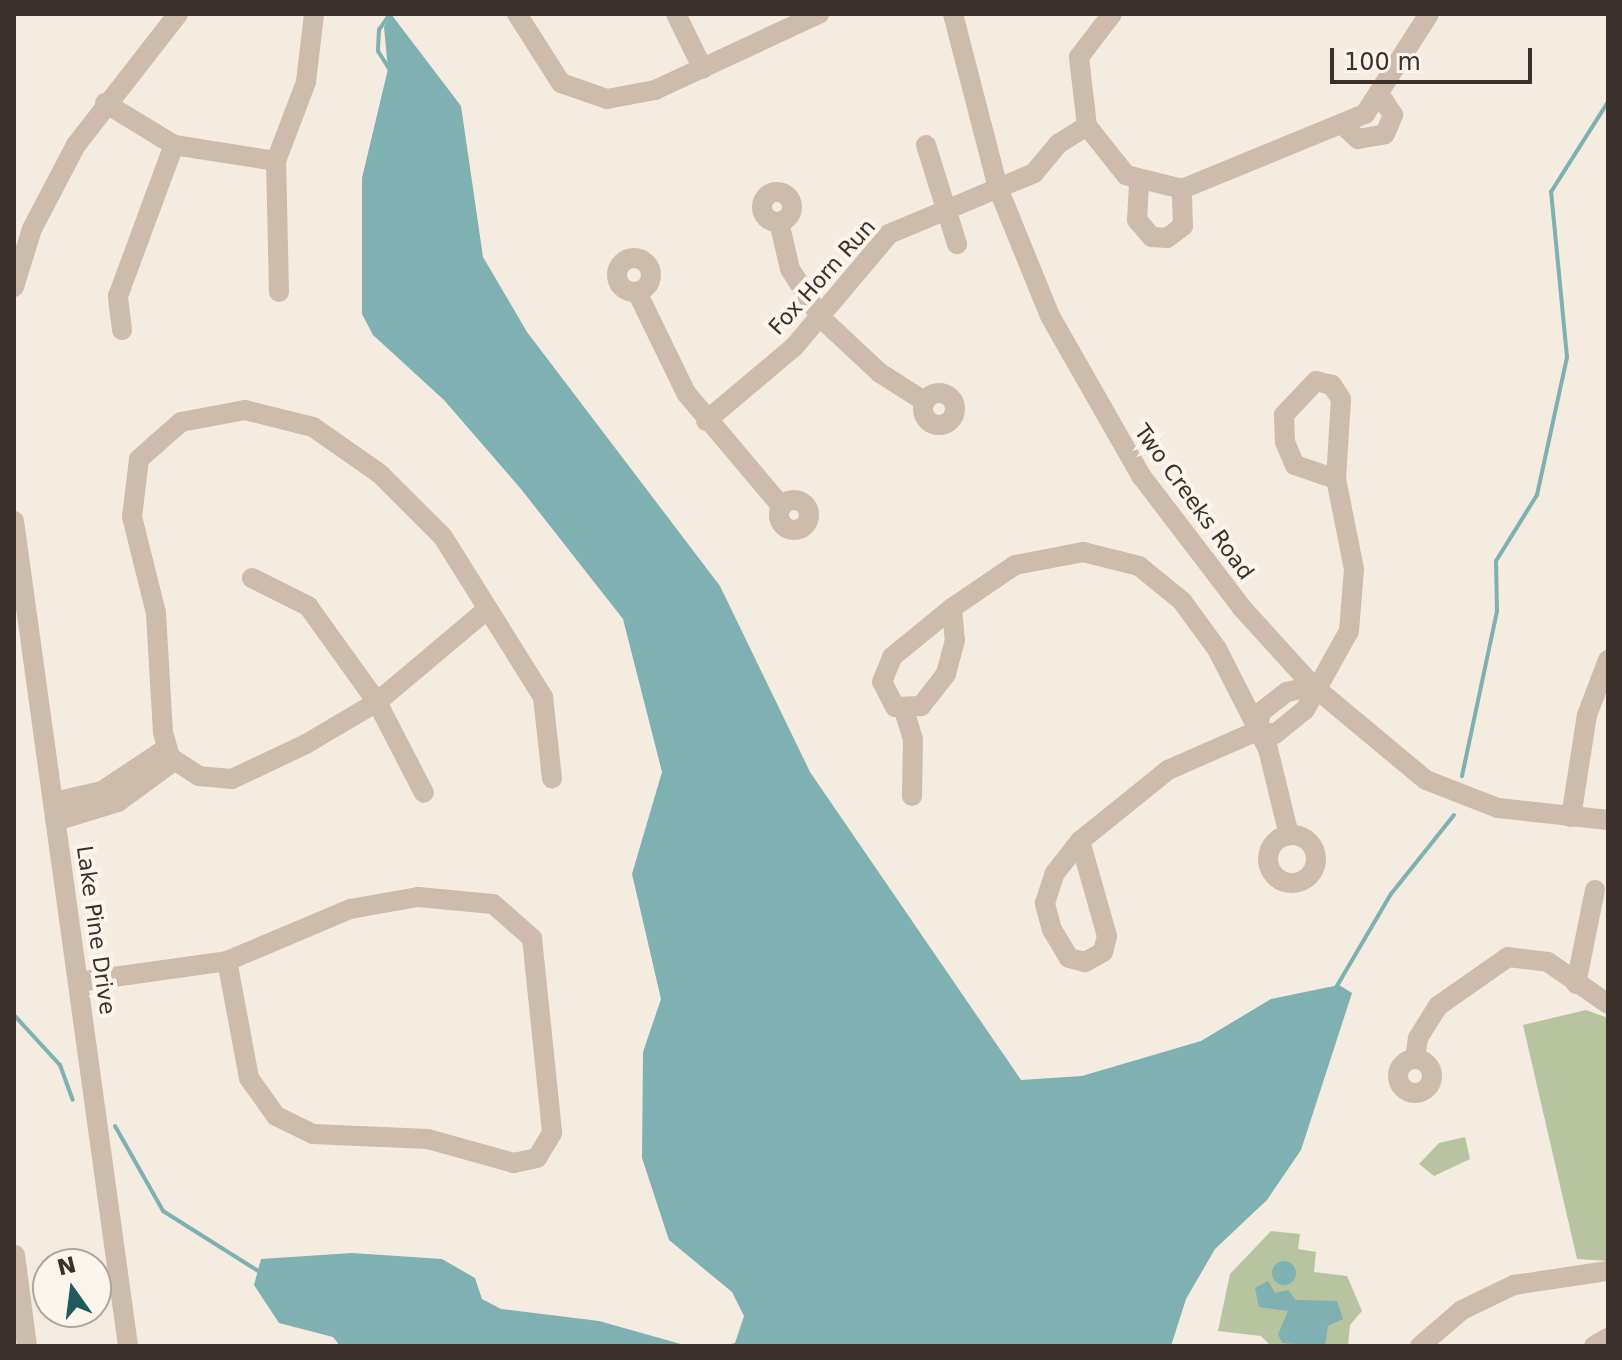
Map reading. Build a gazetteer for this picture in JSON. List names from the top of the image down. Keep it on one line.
{"streets":{"street":["Fox Horn Run","Two Creeks Road","Lake Pine Drive"]},"crossings":[["Fox Horn Run","Two Creeks Road"]],"scale_bar":"100 m","north":"top"}
